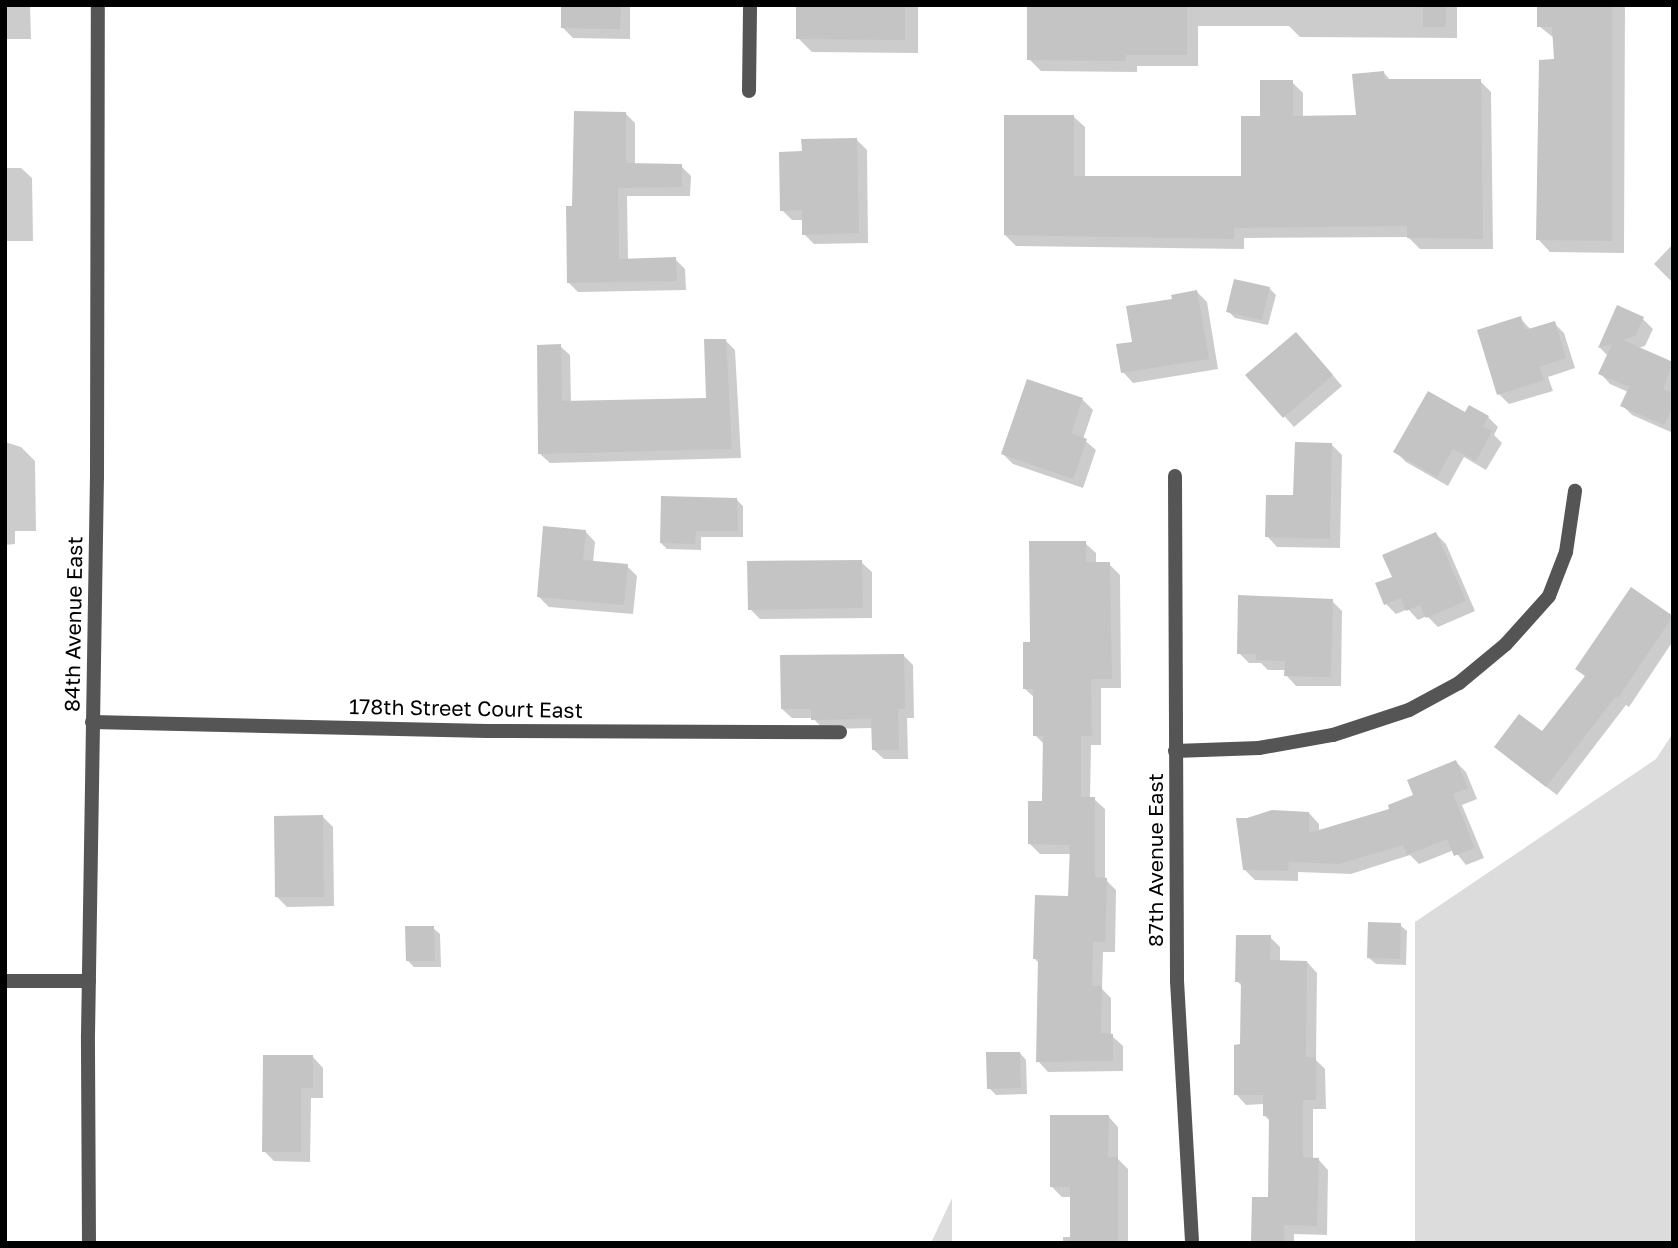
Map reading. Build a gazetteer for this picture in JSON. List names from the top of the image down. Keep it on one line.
{"streets":{"street":["84th Avenue East","178th Street Court East","87th Avenue East"]},"crossings":[["84th Avenue East","178th Street Court East"]]}
